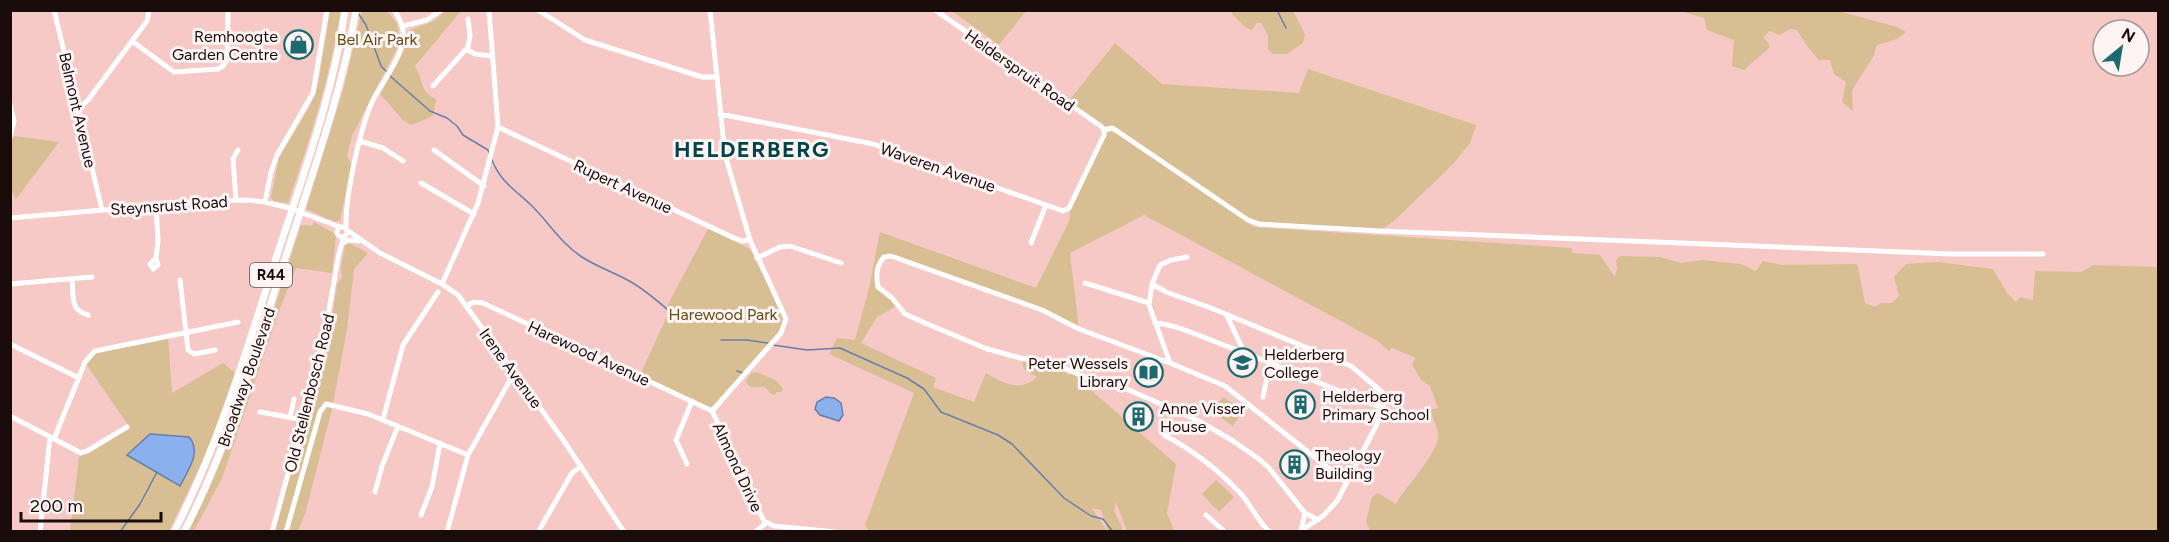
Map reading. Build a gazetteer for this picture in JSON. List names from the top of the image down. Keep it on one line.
{"streets":{"main road":["R44","Broadway Boulevard"],"street":["Helderspruit Road","Belmont Avenue","Waveren Avenue","Rupert Avenue","Steynsrust Road","Harewood Avenue","Irene Avenue","Old Stellenbosch Road","Almond Drive"]},"crossings":[["Helderspruit Road","Waveren Avenue"],["Belmont Avenue","Steynsrust Road"],["Steynsrust Road","Irene Avenue"],["Steynsrust Road","Old Stellenbosch Road"],["Harewood Avenue","Irene Avenue"],["Harewood Avenue","Almond Drive"],["Irene Avenue","Old Stellenbosch Road"]],"districts":["HELDERBERG"],"parks":["Bel Air Park","Harewood Park"],"places":{"shop":["Remhoogte Garden Centre"],"school or university":["Helderberg College"],"library":["Peter Wessels Library"],"building":["Helderberg Primary School","Anne Visser House","Theology Building"]},"scale_bar":"200 m","north":"top right"}
